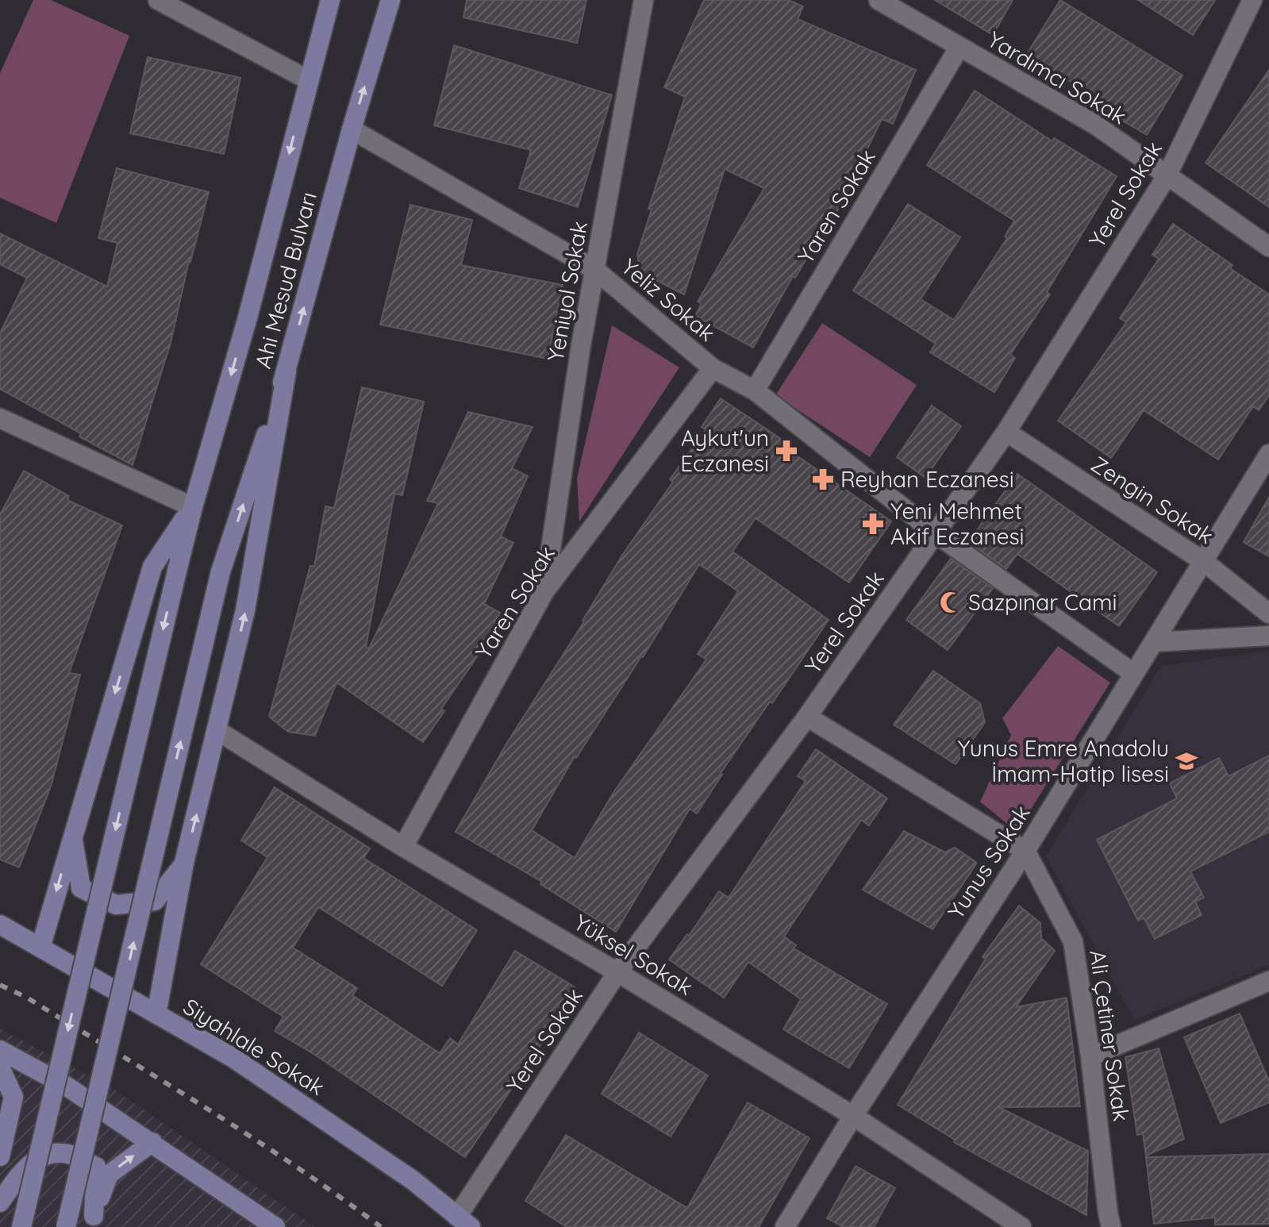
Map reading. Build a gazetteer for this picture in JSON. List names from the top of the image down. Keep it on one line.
{"streets":{"main road":["Ahi Mesud Bulvarı","Siyahlale Sokak"],"street":["Yardımcı Sokak","Yerel Sokak","Yaren Sokak","Yeniyol Sokak","Yeliz Sokak","Zengin Sokak","Yunus Sokak","Yüksel Sokak","Ali Çetiner Sokak"]},"crossings":[["Yardımcı Sokak","Yerel Sokak"],["Yardımcı Sokak","Yaren Sokak"],["Yerel Sokak","Yeliz Sokak"],["Yerel Sokak","Zengin Sokak"],["Yerel Sokak","Yüksel Sokak"],["Yerel Sokak","Siyahlale Sokak"],["Yaren Sokak","Yeniyol Sokak"],["Yaren Sokak","Yeliz Sokak"],["Yaren Sokak","Yüksel Sokak"],["Ahi Mesud Bulvarı","Yeliz Sokak"],["Yeniyol Sokak","Yeliz Sokak"],["Yeliz Sokak","Yunus Sokak"],["Zengin Sokak","Yunus Sokak"],["Yunus Sokak","Yüksel Sokak"],["Yunus Sokak","Ali Çetiner Sokak"]],"places":{"pharmacy":["Aykut'un Eczanesi","Reyhan Eczanesi","Yeni Mehmet Akif Eczanesi"],"mosque":["Sazpınar Cami"],"school or university":["Yunus Emre Anadolu İmam-Hatip lisesi"]}}
